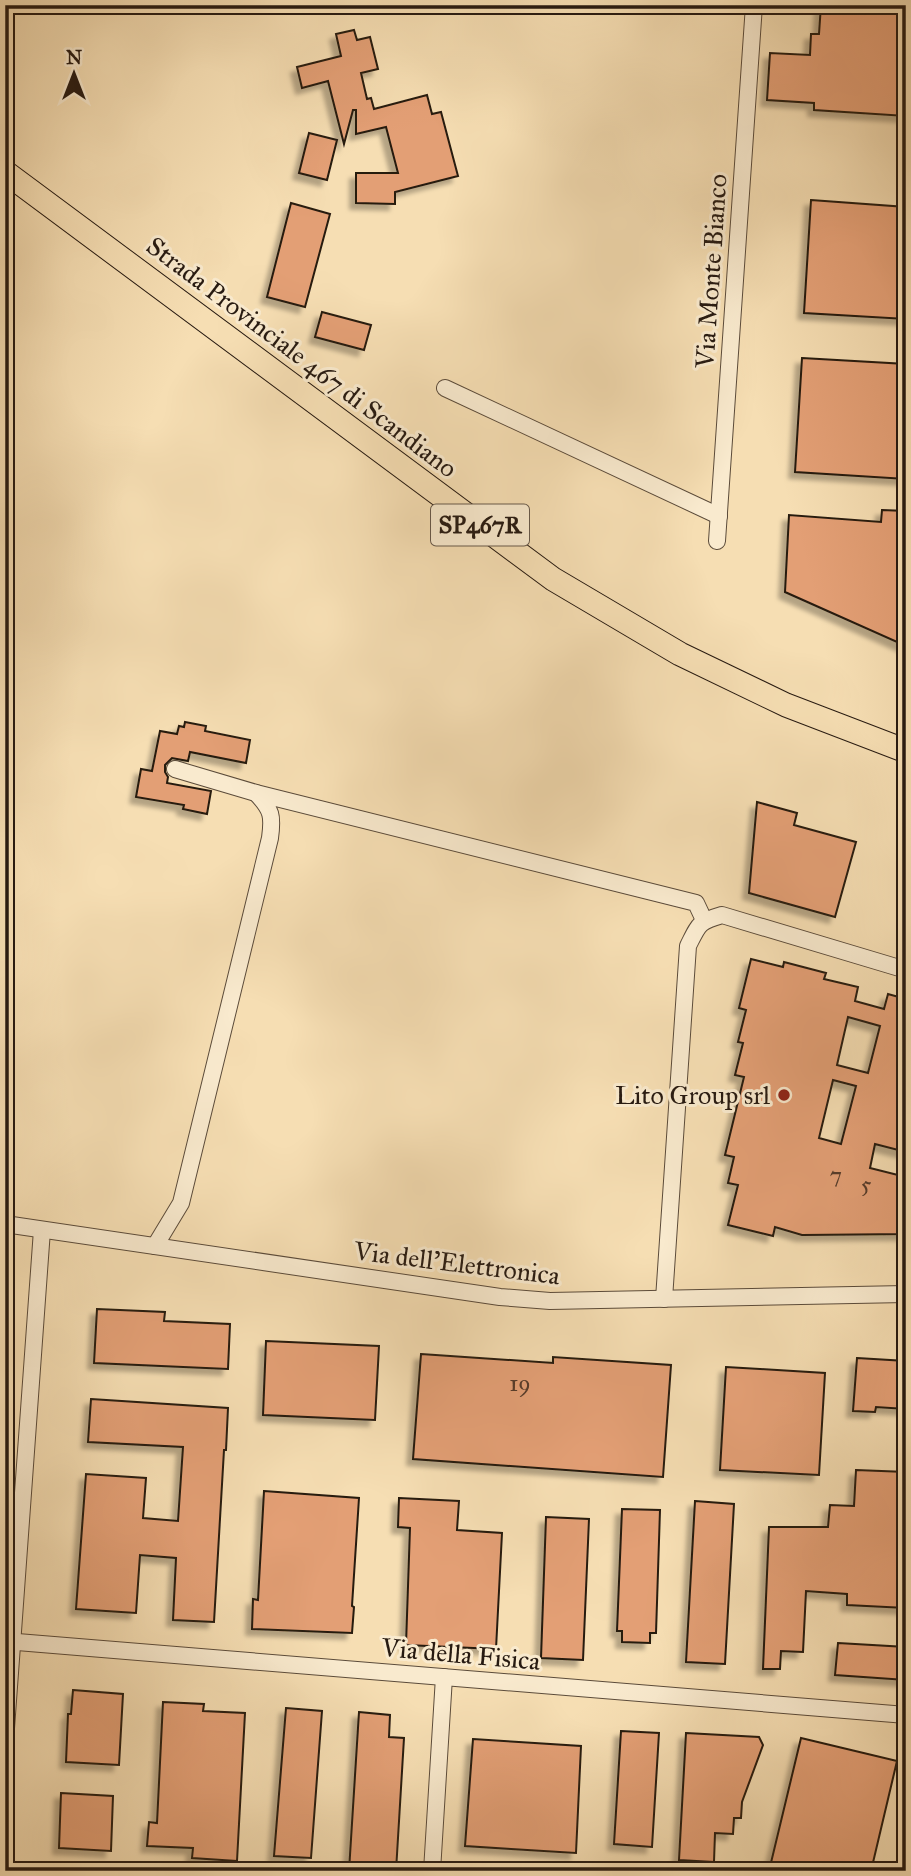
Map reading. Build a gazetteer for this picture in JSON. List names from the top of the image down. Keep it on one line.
{"streets":{"highway":["Strada Provinciale 467 di Scandiano","SP467R"],"street":["Via Monte Bianco","Via dell'Elettronica","Via della Fisica"]},"places":["Lito Group srl"],"house_numbers":["7","5","19"],"north":"top"}
